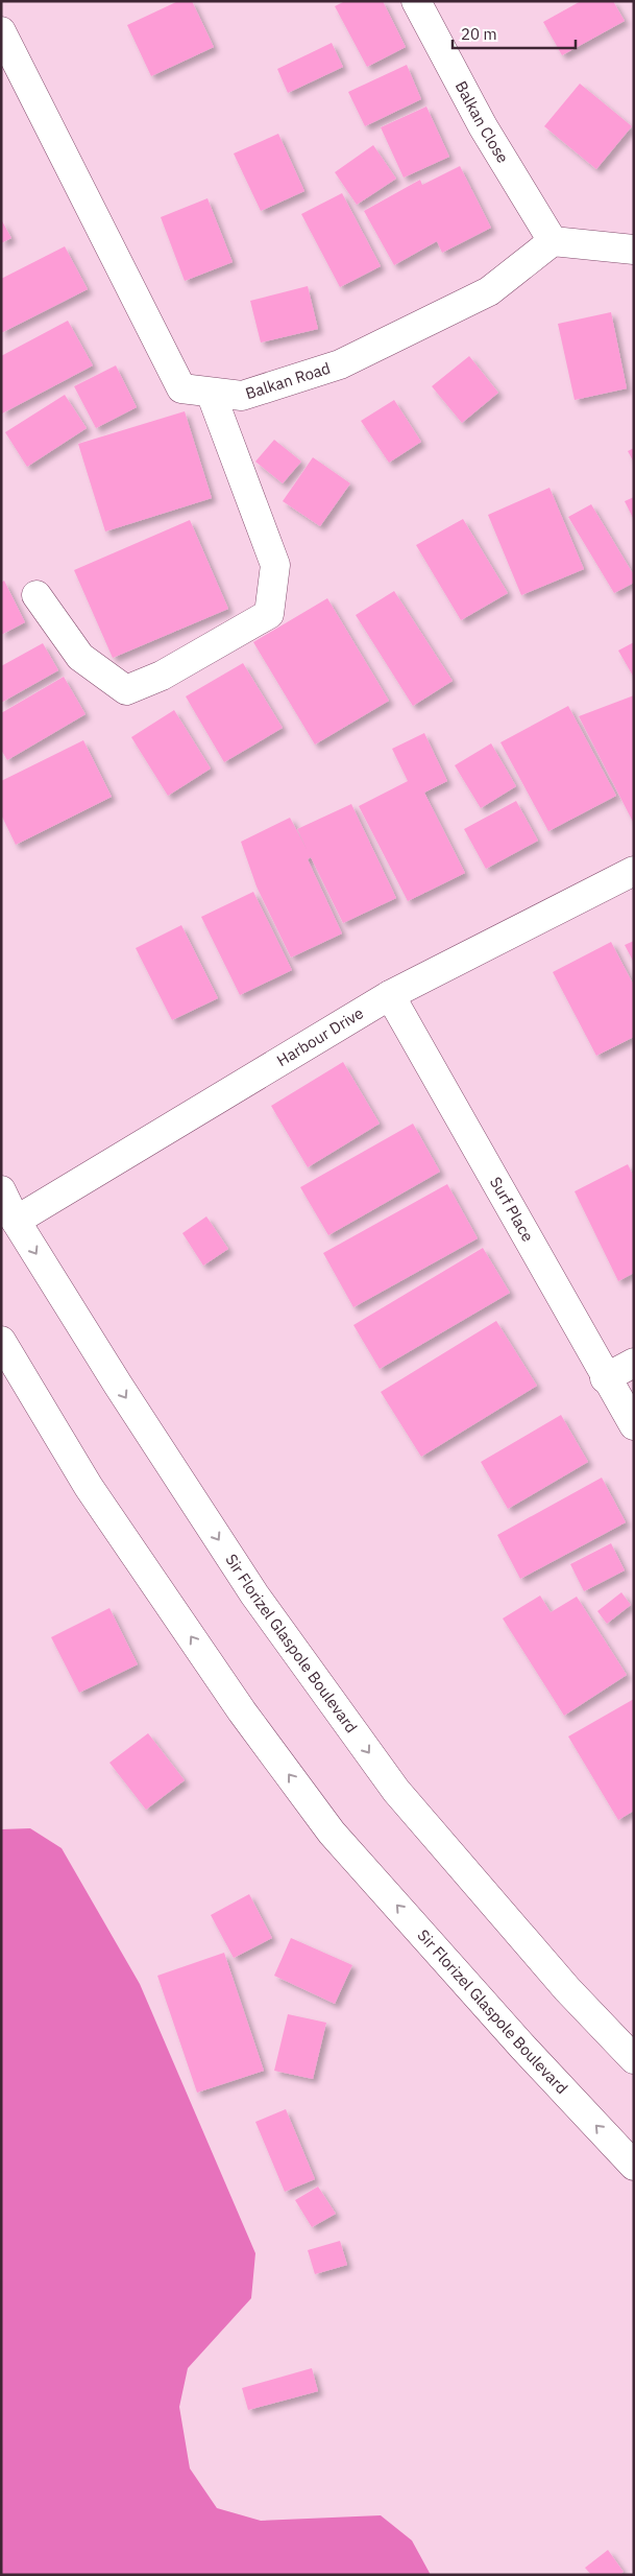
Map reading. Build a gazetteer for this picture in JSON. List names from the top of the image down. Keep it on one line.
{"streets":{"main road":["Balkan Close","Balkan Road","Harbour Drive","Surf Place","Sir Florizel Glaspole Boulevard"]},"crossings":[["Balkan Close","Balkan Road"],["Harbour Drive","Surf Place"],["Harbour Drive","Sir Florizel Glaspole Boulevard"]],"scale_bar":"20 m"}
